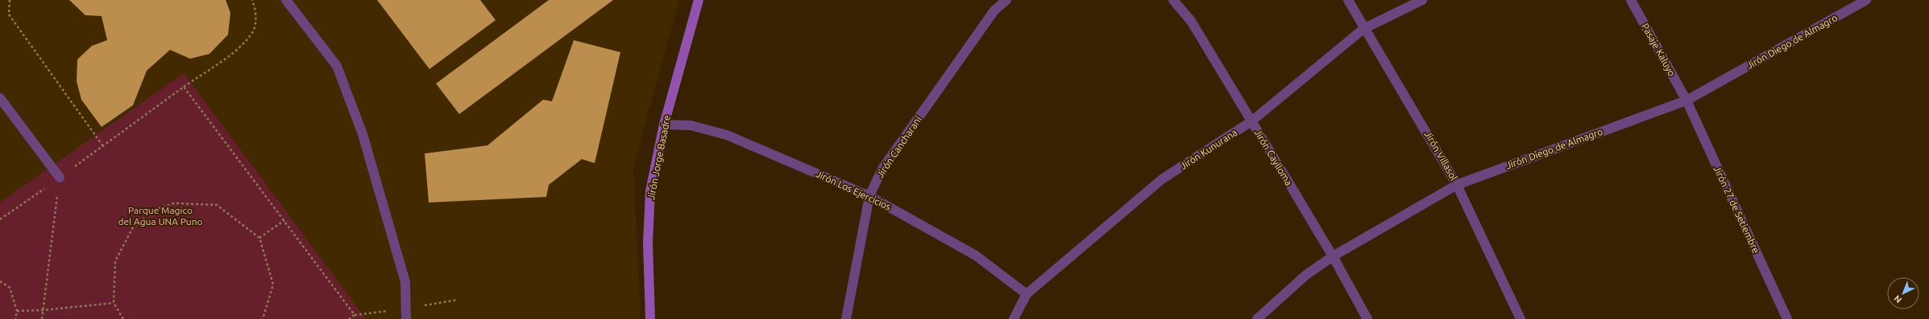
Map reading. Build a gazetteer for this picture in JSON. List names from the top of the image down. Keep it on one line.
{"streets":{"street":["Jirón Diego de Almagro","Pasaje Kaluyo","Jirón Cancharani","Jirón Kunurana","Jirón Villasol","Jirón Jorge Basadre","Jirón Caylloma","Jirón Los Ejercicios","Jirón 27 de Setiembre"]},"crossings":[["Jirón Diego de Almagro","Pasaje Kaluyo"],["Jirón Diego de Almagro","Jirón Villasol"],["Jirón Diego de Almagro","Jirón Caylloma"],["Jirón Diego de Almagro","Jirón 27 de Setiembre"],["Pasaje Kaluyo","Jirón 27 de Setiembre"],["Jirón Cancharani","Jirón Los Ejercicios"],["Jirón Kunurana","Jirón Villasol"],["Jirón Kunurana","Jirón Caylloma"],["Jirón Kunurana","Jirón Los Ejercicios"],["Jirón Jorge Basadre","Jirón Los Ejercicios"]],"parks":["Parque Magico del Agua UNA Puno"],"north":"bottom left"}
